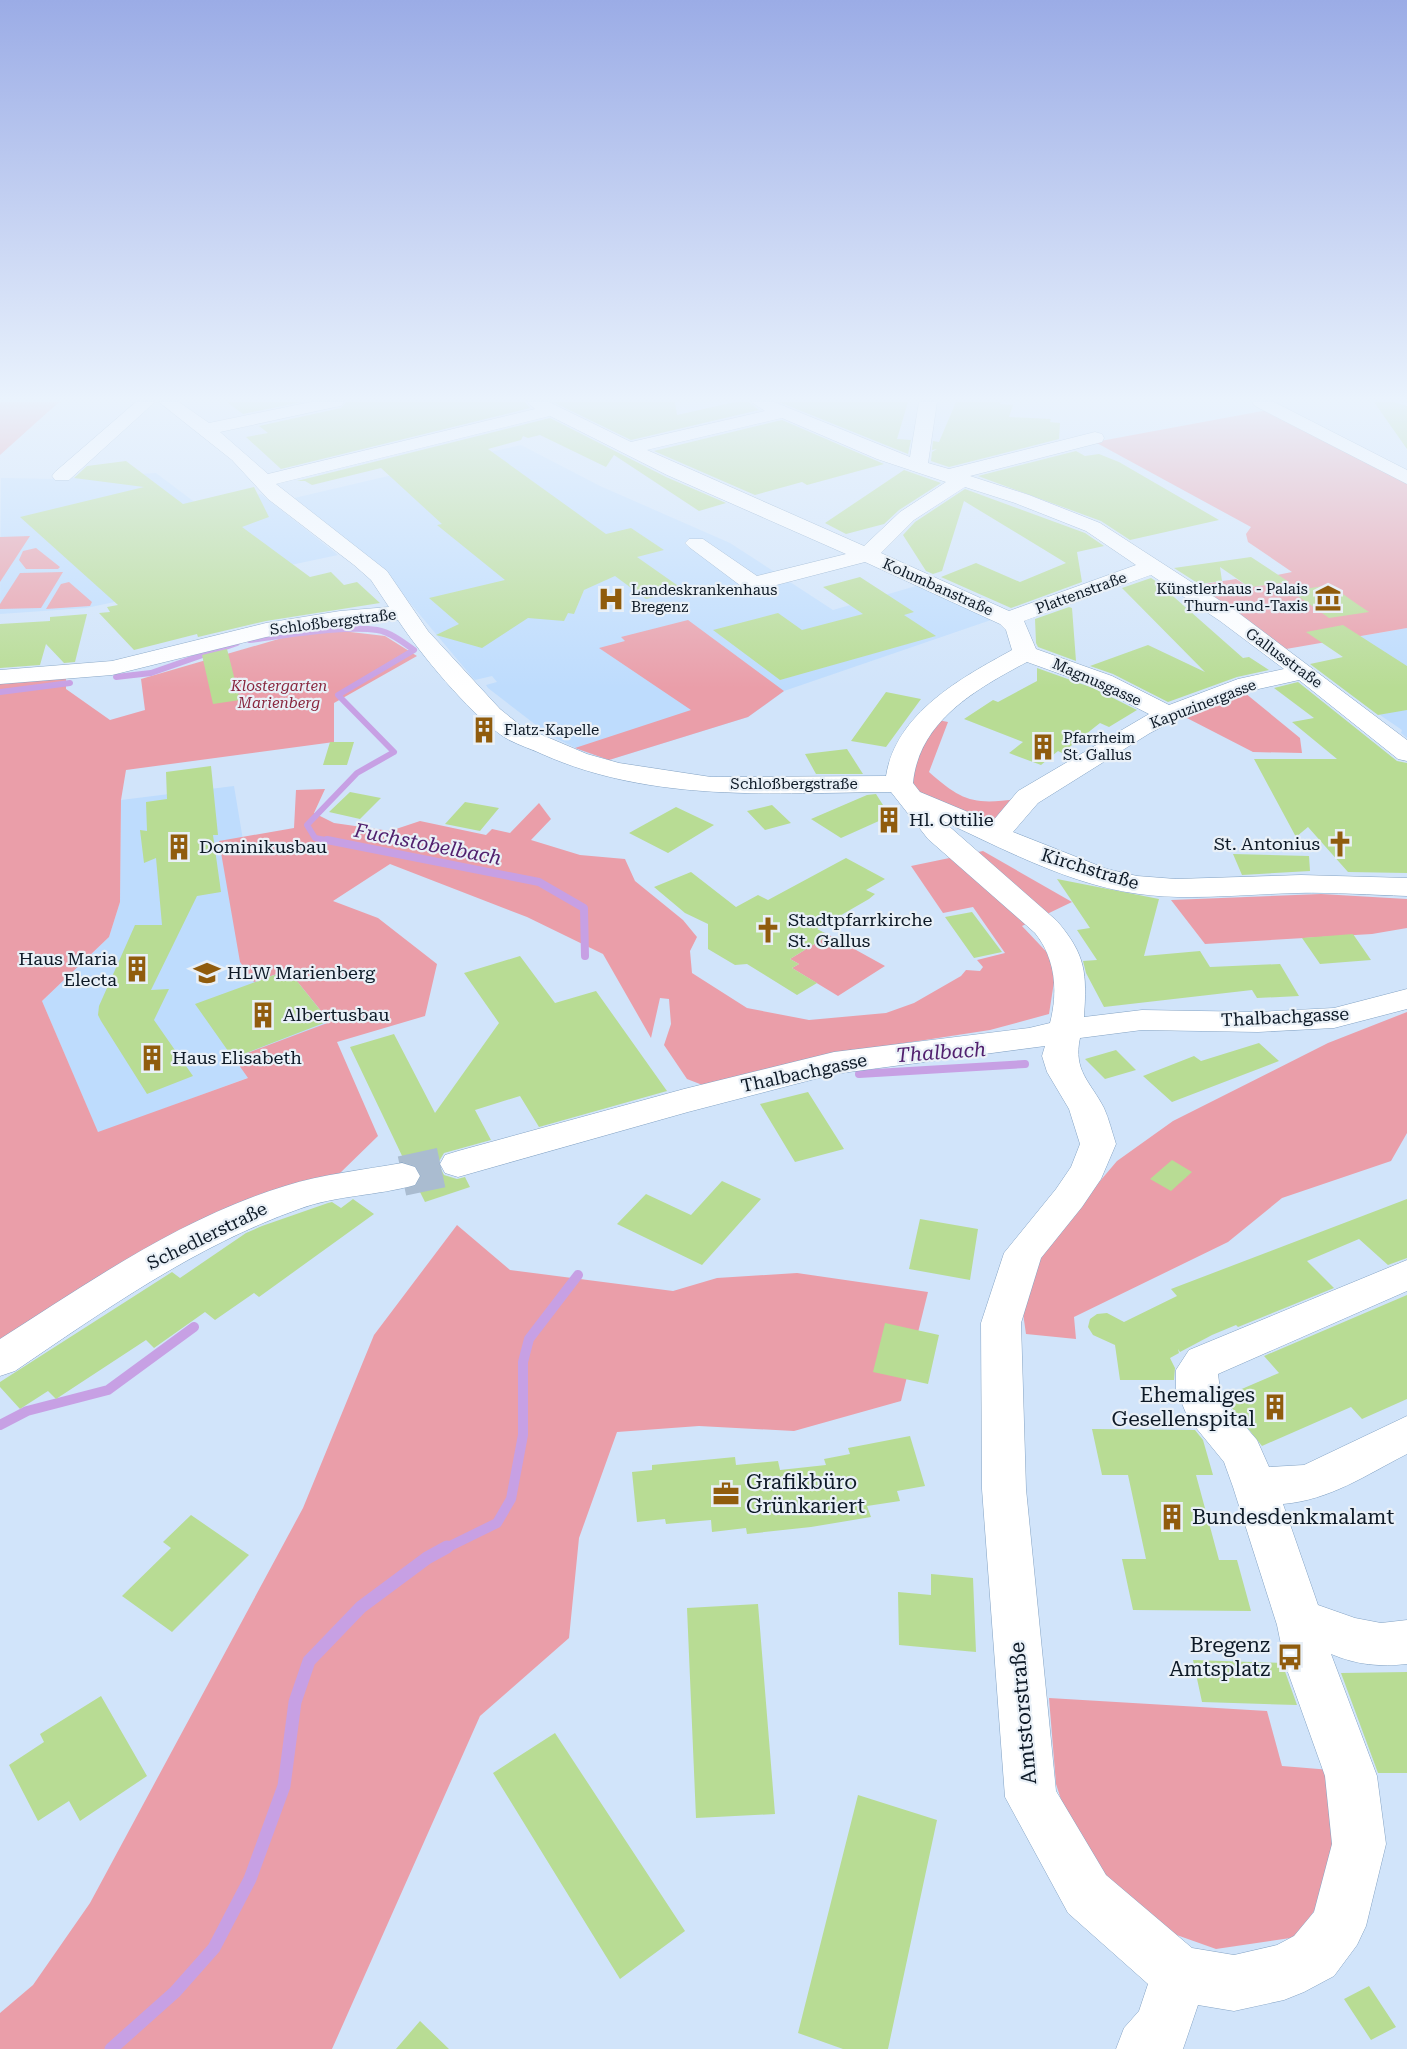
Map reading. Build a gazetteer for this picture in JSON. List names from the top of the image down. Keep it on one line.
{"streets":{"street":["Kolumbanstraße","Plattenstraße","Schloßbergstraße","Gallusstraße","Magnusgasse","Kapuzinergasse","Kirchstraße","Thalbachgasse","Schedlerstraße","Amtstorstraße"]},"crossings":[["Kolumbanstraße","Plattenstraße"],["Kolumbanstraße","Magnusgasse"],["Plattenstraße","Gallusstraße"],["Schloßbergstraße","Kirchstraße"],["Gallusstraße","Kapuzinergasse"],["Magnusgasse","Kapuzinergasse"],["Kapuzinergasse","Kirchstraße"],["Thalbachgasse","Amtstorstraße"]],"water":["Fuchstobelbach","Thalbach"],"parks":["Klostergarten Marienberg"],"places":{"museum":["Künstlerhaus - Palais Thurn-und-Taxis"],"hospital":["Landeskrankenhaus Bregenz"],"building":["Flatz-Kapelle","Pfarrheim St. Gallus","Hl. Ottilie","Dominikusbau","Haus Maria Electa","Albertusbau","Haus Elisabeth","Ehemaliges Gesellenspital","Bundesdenkmalamt"],"church":["St. Antonius","Stadtpfarrkirche St. Gallus"],"school or university":["HLW Marienberg"],"office":["Grafikbüro Grünkariert"],"bus stop":["Bregenz Amtsplatz"]}}
